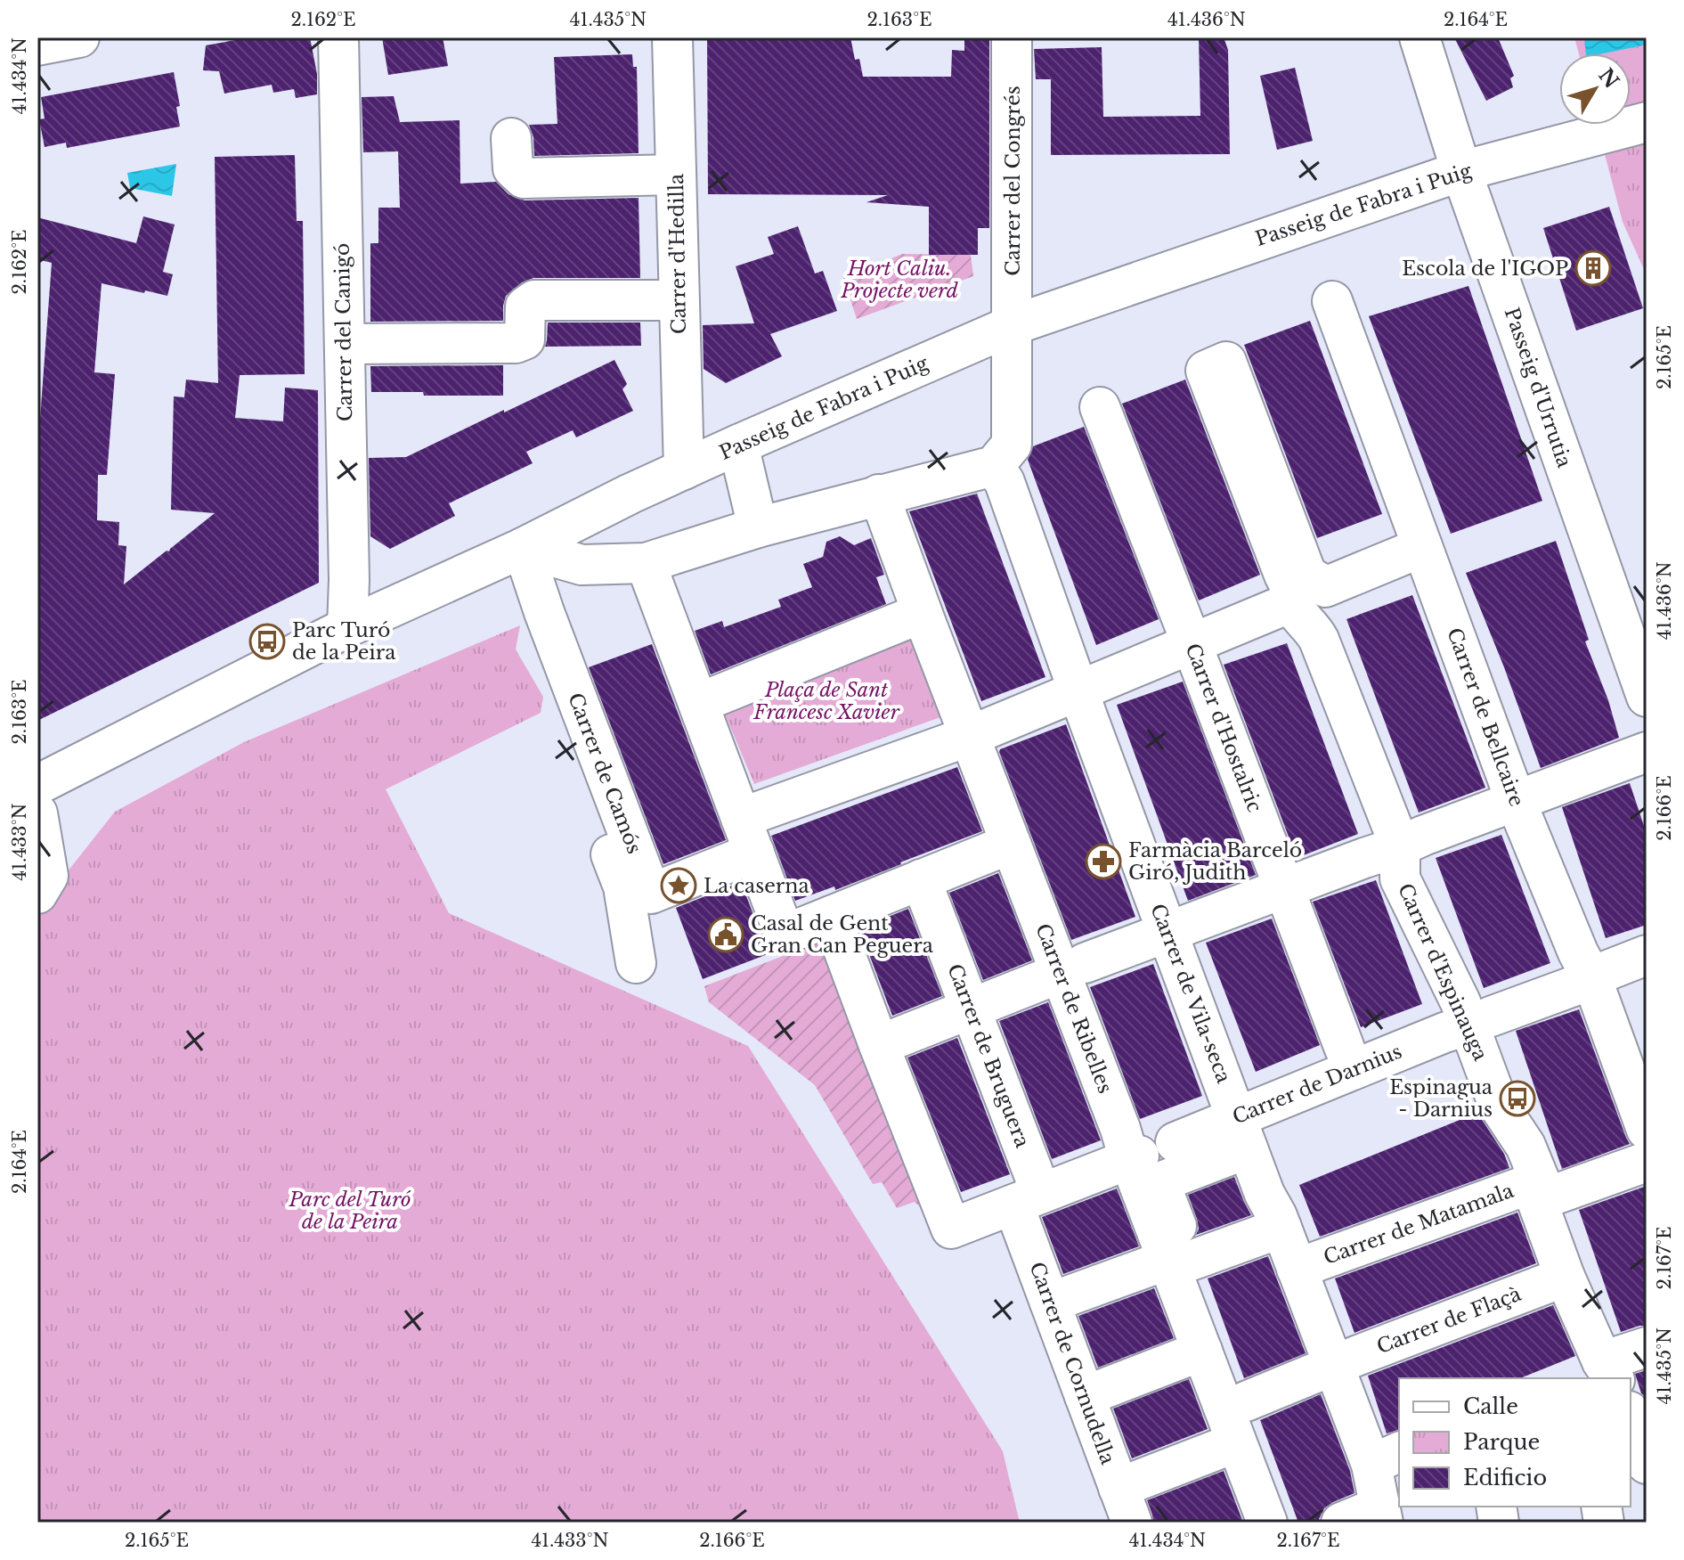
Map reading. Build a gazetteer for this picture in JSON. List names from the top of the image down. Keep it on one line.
{"streets":{"street":["Carrer del Congrés","Passeig de Fabra i Puig","Carrer d'Hedilla","Carrer del Canigó","Passeig d'Urrutia","Carrer de Bellcaire","Carrer d'Hostalric","Carrer de Camós","Carrer d'Espinauga","Carrer de Vila-seca","Carrer de Ribelles","Carrer de Bruguera","Carrer de Darnius","Carrer de Matamala","Carrer de Flaçà","Carrer de Cornudella"]},"crossings":[["Carrer del Congrés","Passeig de Fabra i Puig"],["Carrer del Congrés","Carrer de Vila-seca"],["Passeig de Fabra i Puig","Carrer d'Hedilla"],["Passeig de Fabra i Puig","Carrer del Canigó"],["Passeig de Fabra i Puig","Passeig d'Urrutia"],["Passeig de Fabra i Puig","Carrer de Camós"],["Carrer de Bellcaire","Carrer de Darnius"],["Carrer d'Espinauga","Carrer de Matamala"],["Carrer d'Espinauga","Carrer de Flaçà"],["Carrer de Vila-seca","Carrer de Darnius"],["Carrer de Vila-seca","Carrer de Matamala"],["Carrer de Vila-seca","Carrer de Flaçà"],["Carrer de Ribelles","Carrer de Darnius"],["Carrer de Bruguera","Carrer de Darnius"],["Carrer de Bruguera","Carrer de Cornudella"],["Carrer de Darnius","Carrer de Cornudella"]],"parks":["Hort Caliu. Projecte verd","Plaça de Sant Francesc Xavier","Parc del Turó de la Peira"],"places":{"building":["Escola de l'IGOP"],"bus stop":["Parc Turó de la Peira","Espinagua - Darnius"],"pharmacy":["Farmàcia Barceló Giró, Judith"],"place":["La caserna"],"public building":["Casal de Gent Gran Can Peguera"]},"legend":["Calle","Parque","Edificio"],"north":"top right","coordinates":["2.162°E","41.435°N","2.163°E","41.436°N","2.164°E","41.434°N","2.165°E","2.166°E","41.433°N","2.167°E"]}
